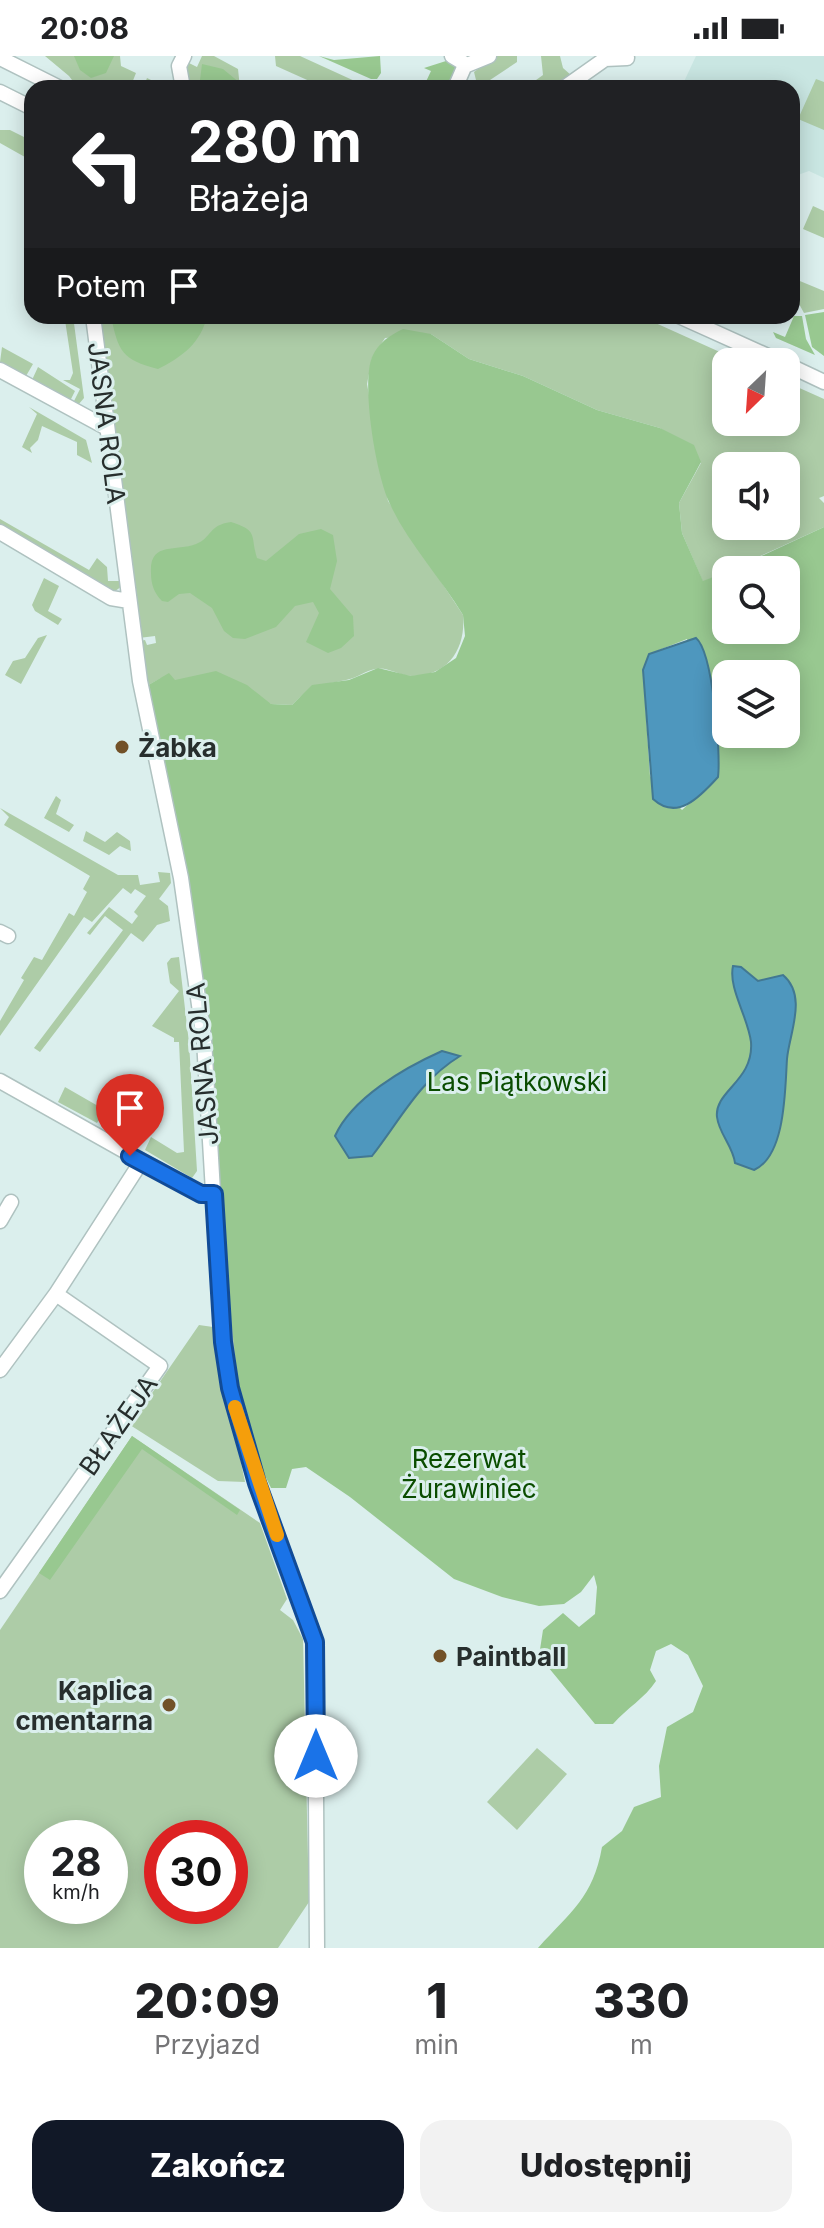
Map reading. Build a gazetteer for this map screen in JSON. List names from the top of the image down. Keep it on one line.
{"streets":{"street":["JASNA ROLA","BŁAŻEJA"]},"parks":["Las Piątkowski","Rezerwat Żurawiniec"],"places":["Żabka","Paintball","Kaplica cmentarna"],"north":"bottom left","page":{"status":"20:08","turn":["280 m","Błażeja"],"then":"Potem","speed":"28 km/h","limit":"30","eta":["20:09","Przyjazd","1","min","330","m"],"buttons":["Zakończ","Udostępnij"]}}
